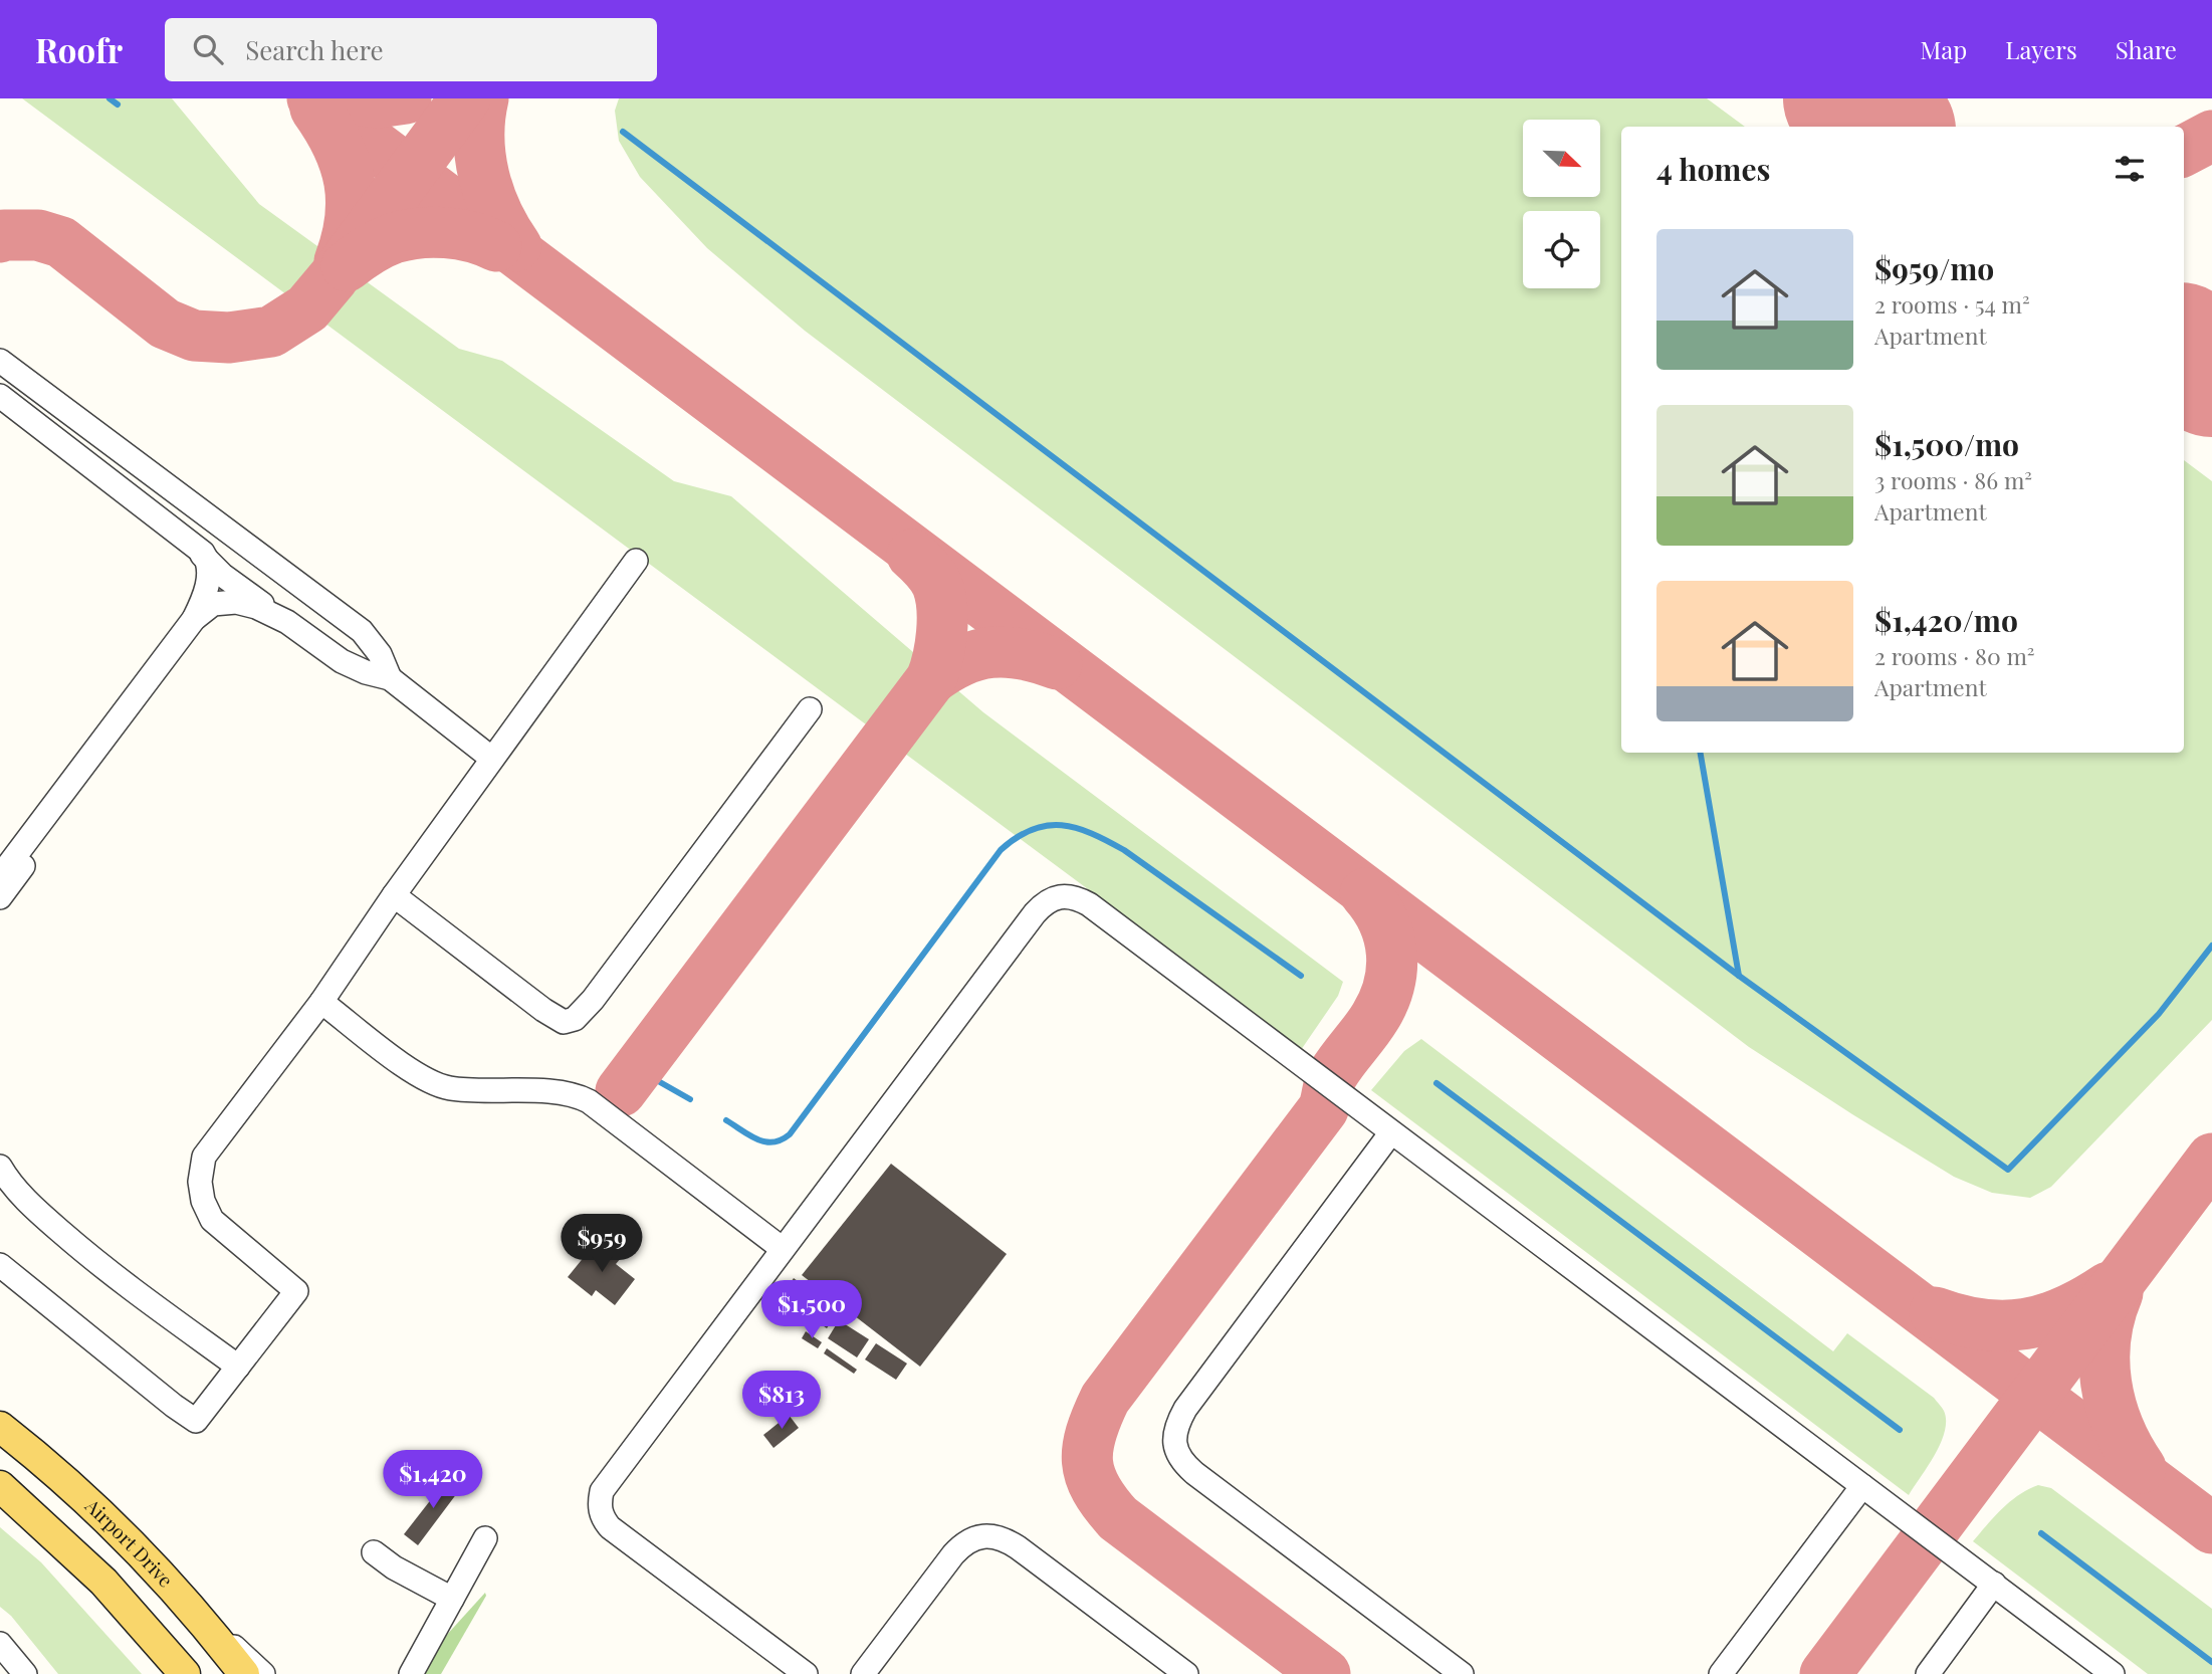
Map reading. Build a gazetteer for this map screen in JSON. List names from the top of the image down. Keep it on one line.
{"streets":{"main road":["Airport Drive"]},"north":"bottom right","page":{"header":"Roofr","search":"Search here","nav":["Map","Layers","Share"],"heading":"4 homes","list":[{"name":"$959/mo","note":"2 rooms · 54 m² · Apartment"},{"name":"$1,500/mo","note":"3 rooms · 86 m² · Apartment"},{"name":"$1,420/mo","note":"2 rooms · 80 m² · Apartment"}],"price":["$959","$1,500","$813","$1,420"]}}
